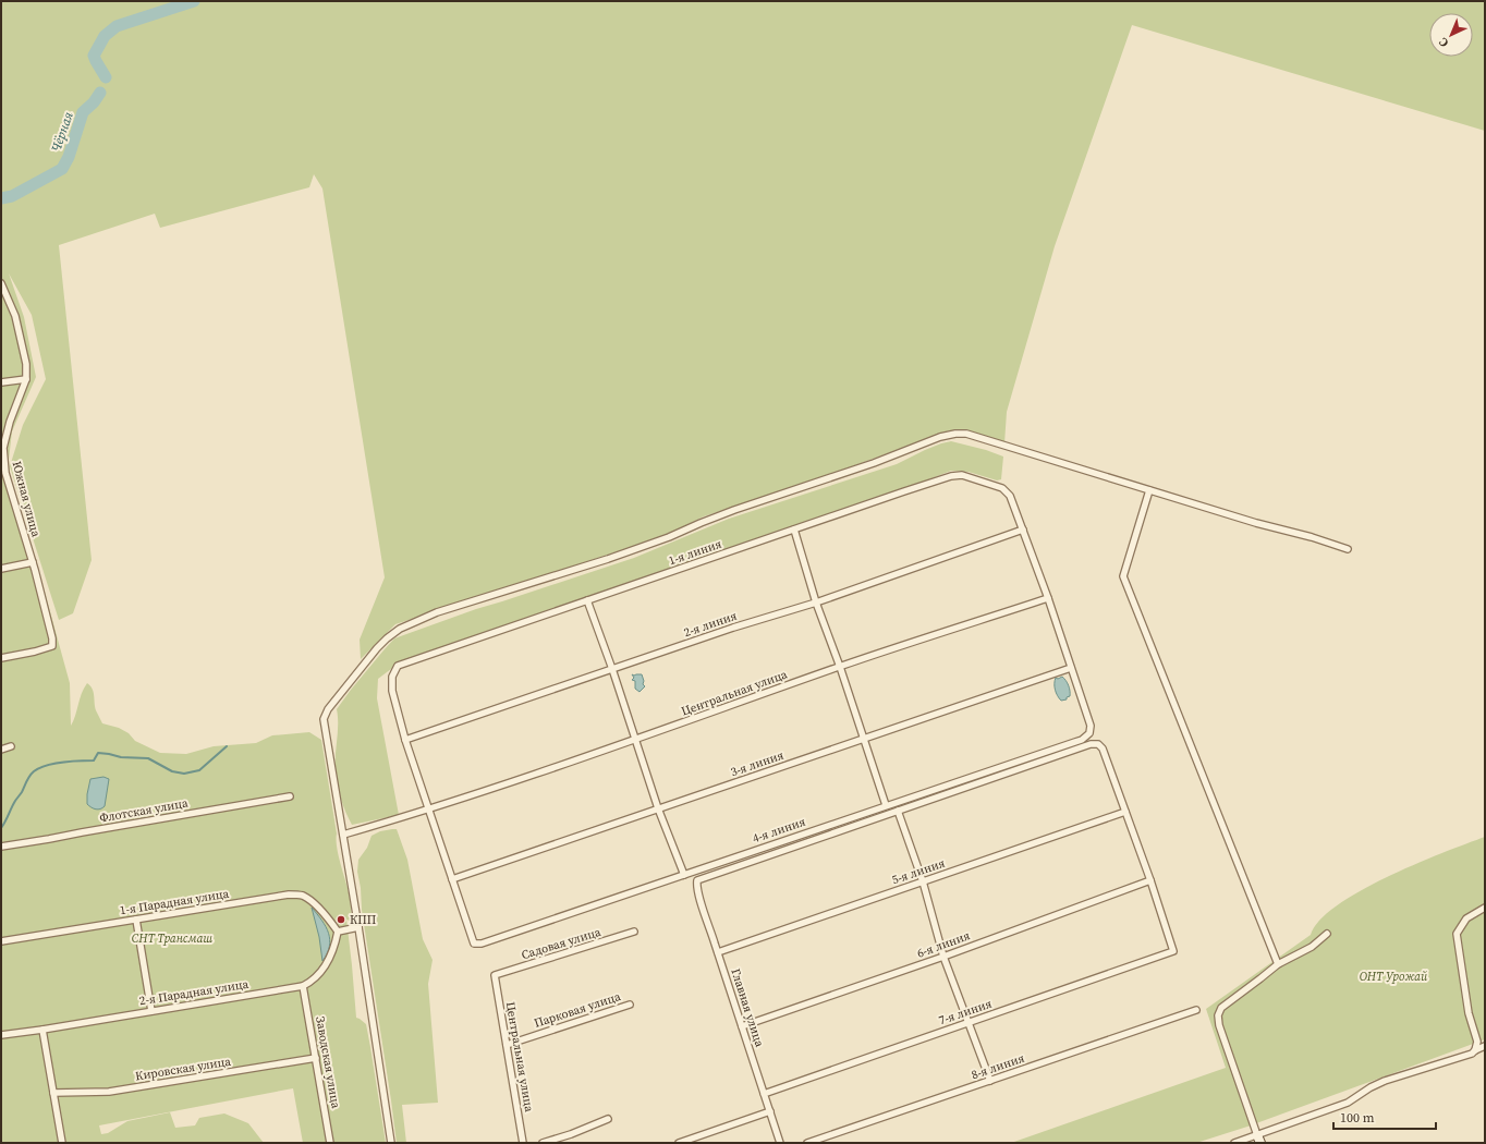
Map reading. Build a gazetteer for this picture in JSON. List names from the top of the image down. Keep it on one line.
{"streets":{"street":["Южная улица","1-я линия","2-я линия","Центральная улица","3-я линия","Флотская улица","4-я линия","5-я линия","1-я Парадная улица","Садовая улица","6-я линия","2-я Парадная улица","Главная улица","Парковая улица","7-я линия","Заводская улица","8-я линия","Кировская улица"]},"crossings":[["1-я линия","2-я линия"],["Центральная улица","Садовая улица"],["Центральная улица","Парковая улица"],["3-я линия","4-я линия"],["5-я линия","Главная улица"],["1-я Парадная улица","2-я Парадная улица"],["6-я линия","Главная улица"],["6-я линия","7-я линия"],["2-я Парадная улица","Заводская улица"],["Главная улица","7-я линия"],["Заводская улица","Кировская улица"]],"water":["Чёрная"],"parks":["СНТ Трансмаш","ОНТ Урожай"],"places":["КПП"],"scale_bar":"100 m","north":"bottom left"}
